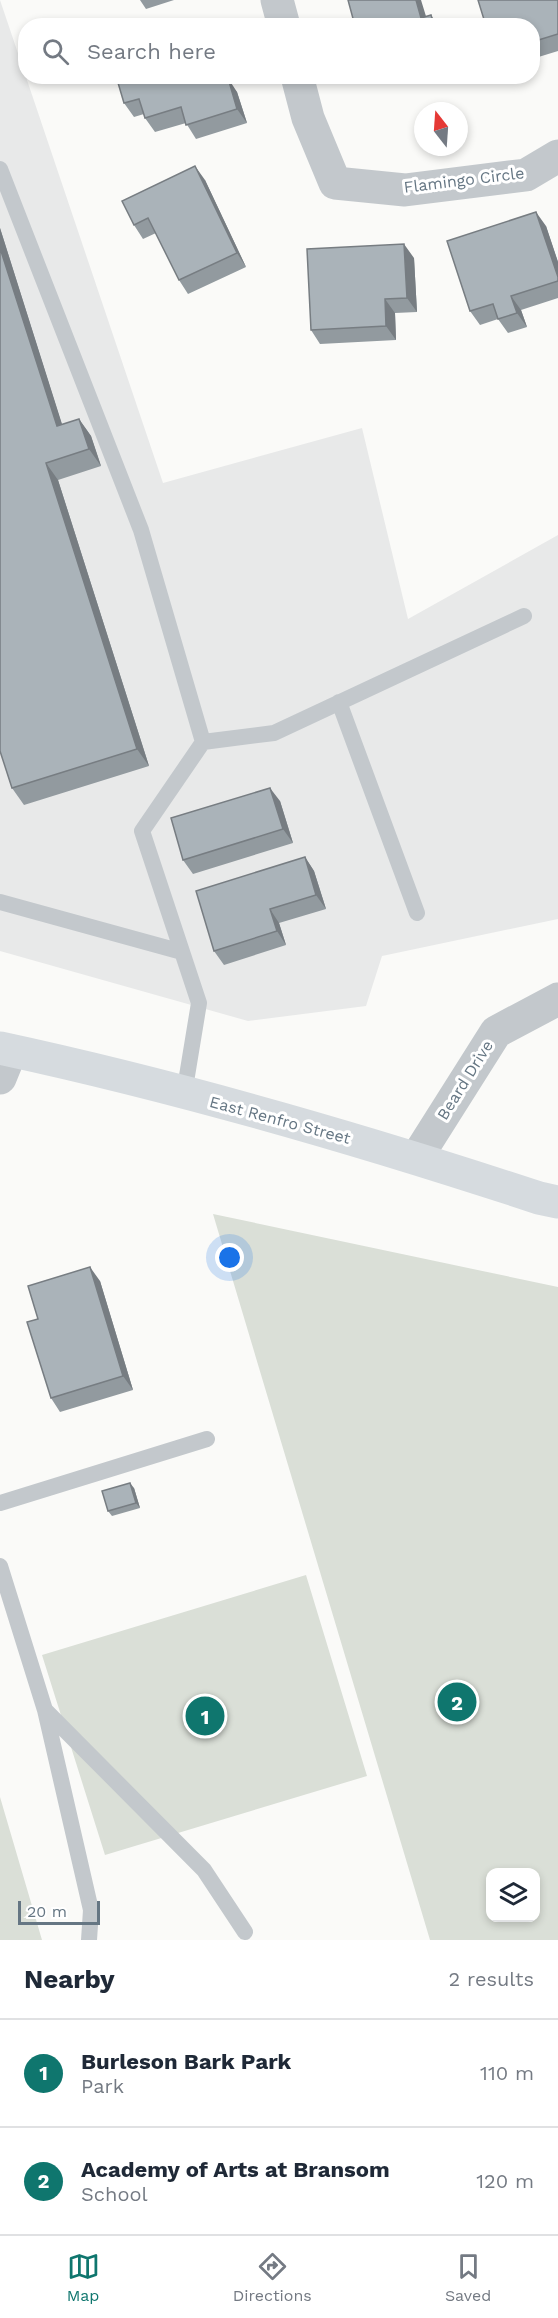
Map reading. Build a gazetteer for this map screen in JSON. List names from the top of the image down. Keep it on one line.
{"streets":{"main road":["East Renfro Street"],"street":["Flamingo Circle","Beard Drive"]},"crossings":[["Beard Drive","East Renfro Street"]],"scale_bar":"20 m","north":"top","page":{"search":"Search here","pins":["2","1"],"scale":"20 m","heading":["Nearby","2 results"],"list":[{"mark":"1","name":"Burleson Bark Park","note":"Park","value":"110 m"},{"mark":"2","name":"Academy of Arts at Bransom","note":"School","value":"120 m"}],"nav":["Map","Directions","Saved"]}}
